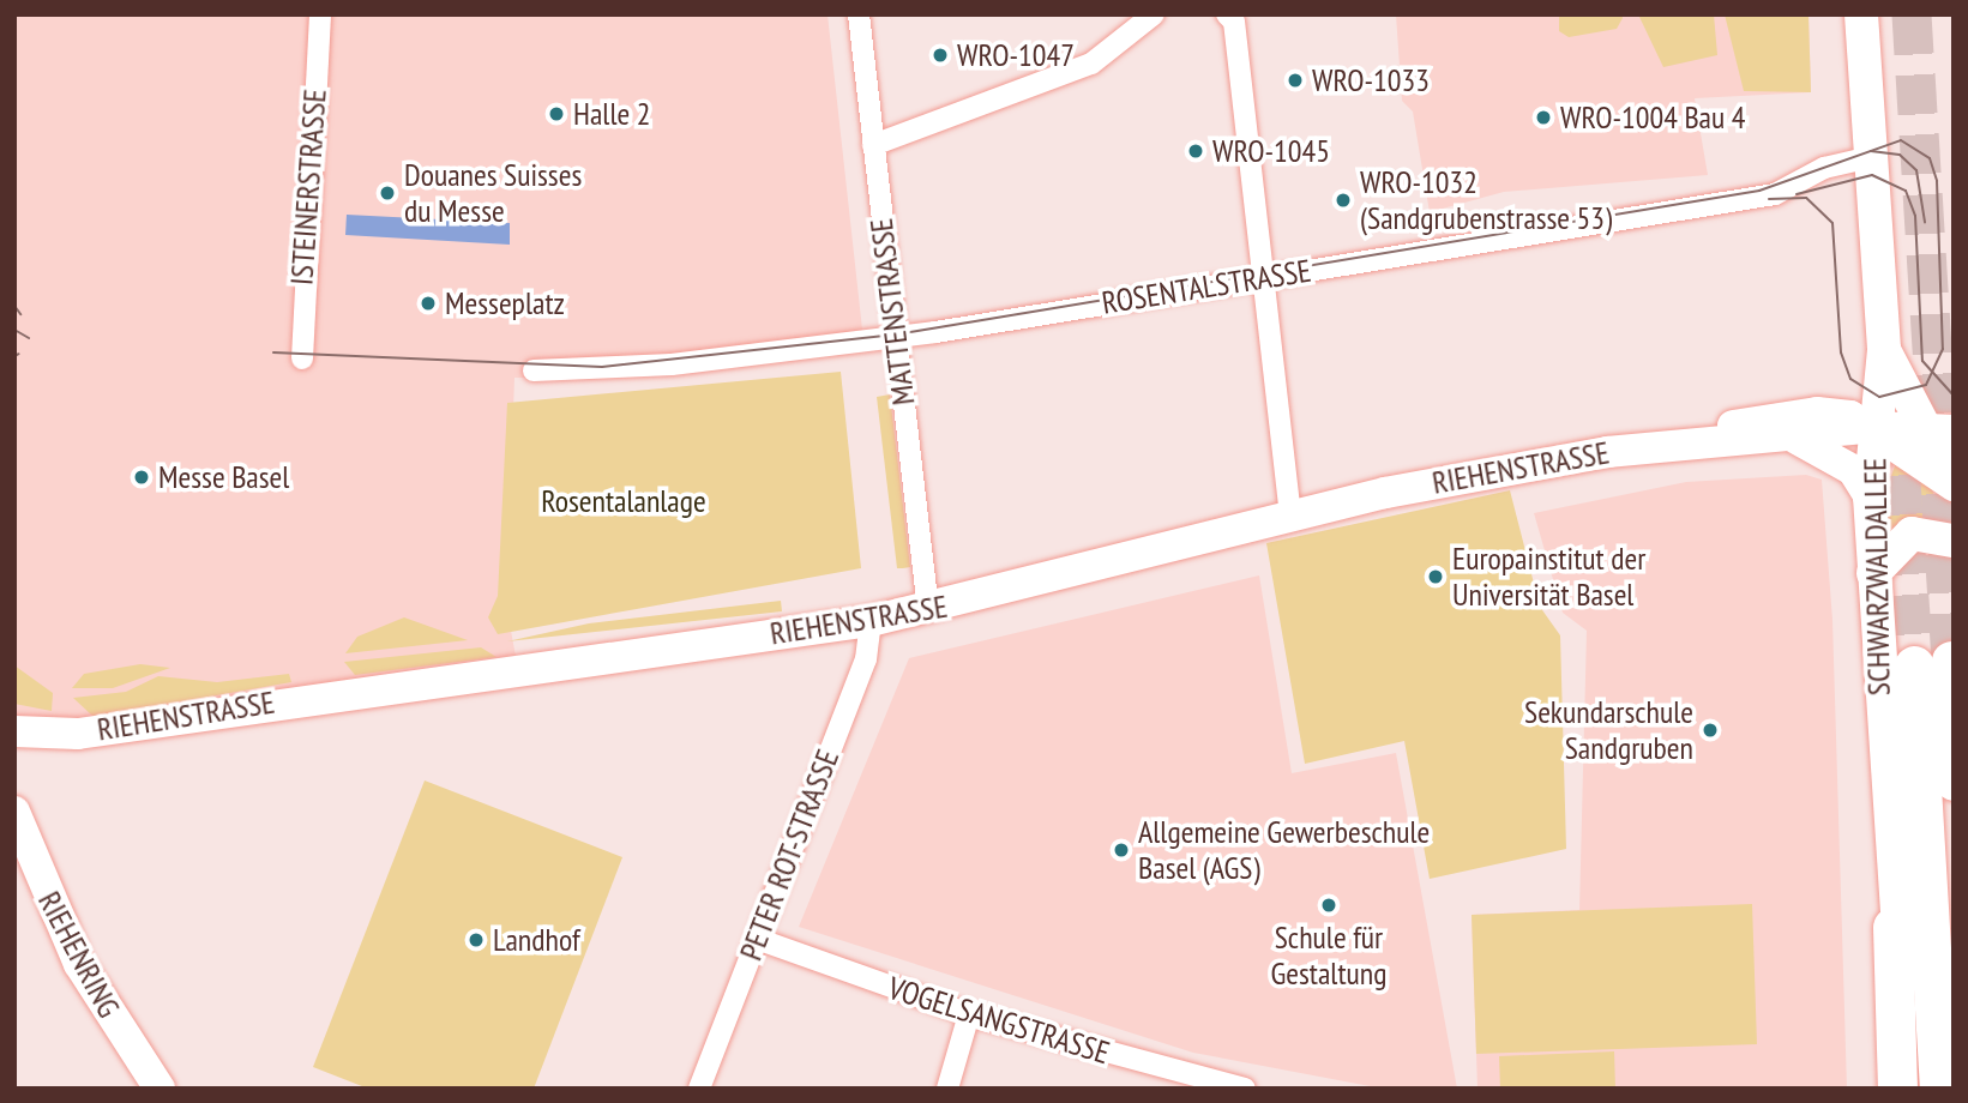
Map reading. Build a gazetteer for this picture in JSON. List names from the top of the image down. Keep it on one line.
{"streets":{"main road":["RIEHENSTRASSE","SCHWARZWALDALLEE","RIEHENRING"],"street":["ISTEINERSTRASSE","ROSENTALSTRASSE","MATTENSTRASSE","PETER ROT-STRASSE","VOGELSANGSTRASSE"]},"crossings":[["ROSENTALSTRASSE","MATTENSTRASSE"],["ROSENTALSTRASSE","SCHWARZWALDALLEE"],["MATTENSTRASSE","RIEHENSTRASSE"],["RIEHENSTRASSE","SCHWARZWALDALLEE"],["RIEHENSTRASSE","PETER ROT-STRASSE"],["PETER ROT-STRASSE","VOGELSANGSTRASSE"]],"parks":["Rosentalanlage"],"places":["WRO-1047","WRO-1033","Halle 2","WRO-1004 Bau 4","WRO-1045","Douanes Suisses du Messe","WRO-1032 (Sandgrubenstrasse 53)","Messeplatz","Messe Basel","Europainstitut der Universität Basel","Sekundarschule Sandgruben","Allgemeine Gewerbeschule Basel (AGS)","Schule für Gestaltung","Landhof"]}
